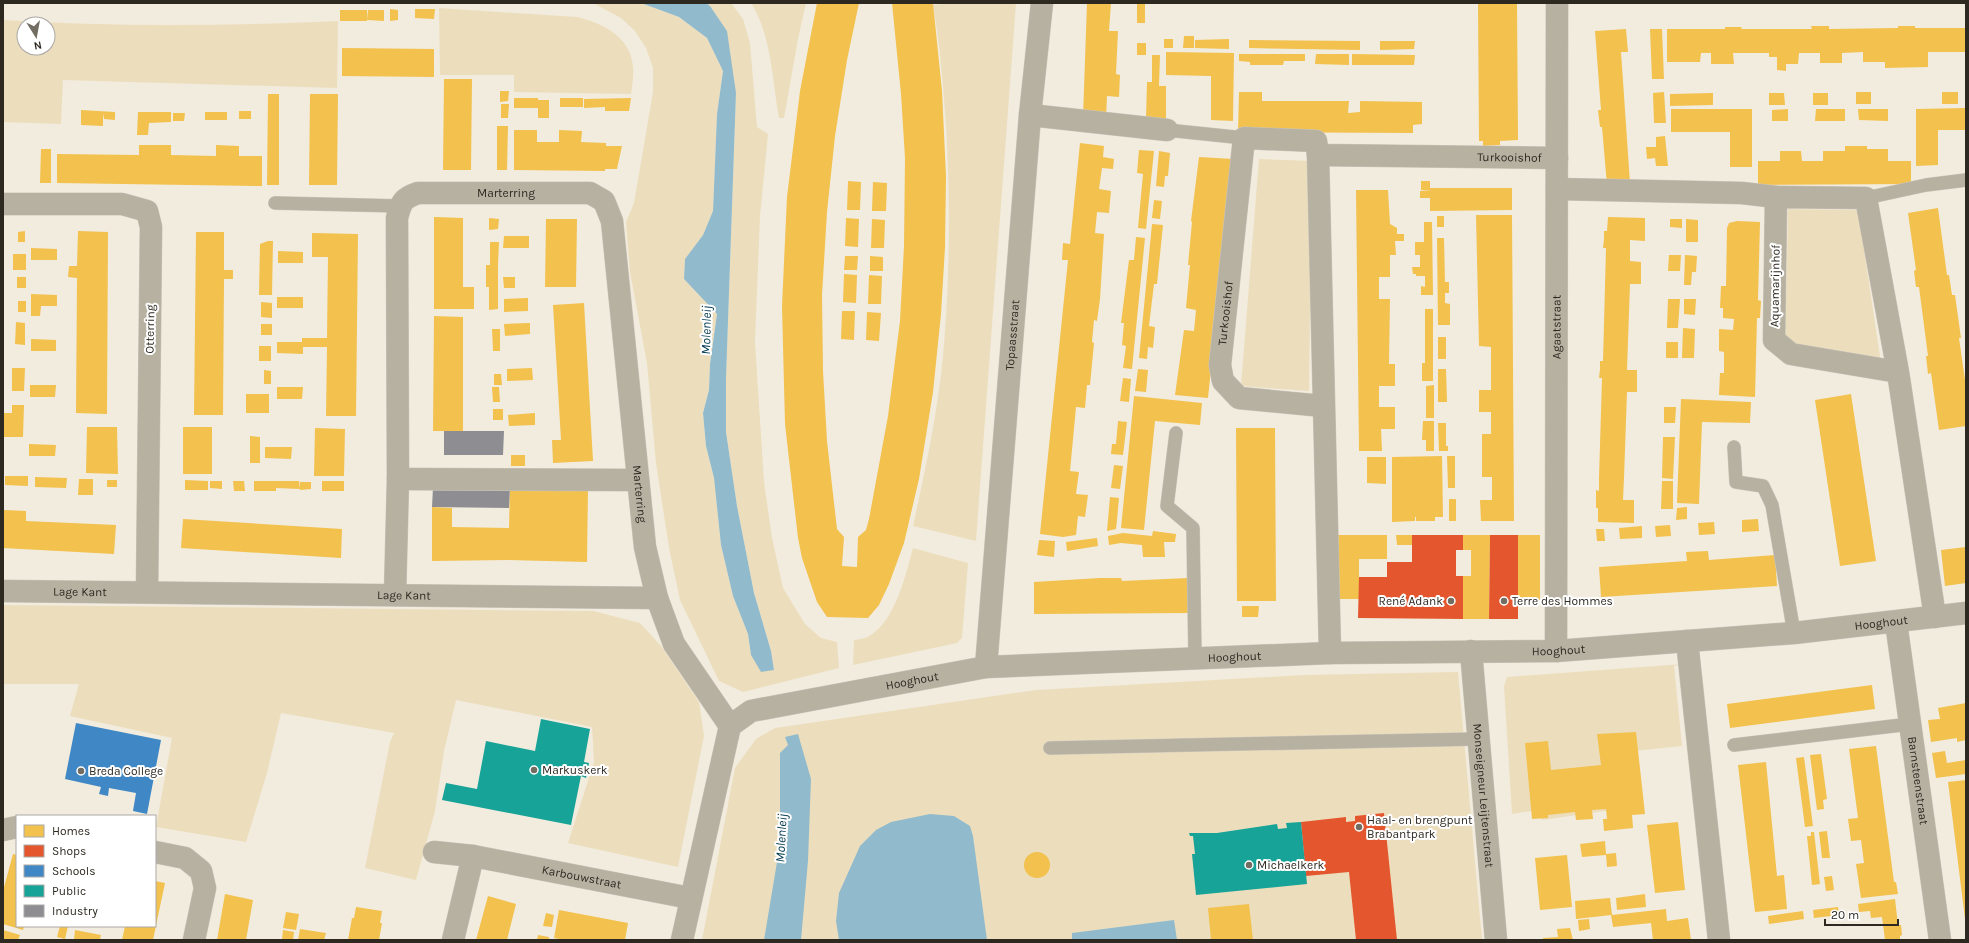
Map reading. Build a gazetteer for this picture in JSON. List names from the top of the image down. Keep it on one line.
{"streets":{"street":["Turkooishof","Marterring","Aquamarijnhof","Agaatstraat","Otterring","Topaasstraat","Lage Kant","Hooghout","Barnsteenstraat","Monseigneur Leijtenstraat","Karbouwstraat"]},"crossings":[["Turkooishof","Agaatstraat"],["Marterring","Lage Kant"],["Agaatstraat","Hooghout"],["Otterring","Lage Kant"],["Topaasstraat","Hooghout"],["Hooghout","Barnsteenstraat"],["Hooghout","Monseigneur Leijtenstraat"]],"water":["Molenleij"],"places":["René Adank","Terre des Hommes","Markuskerk","Breda College","Haal- en brengpunt Brabantpark","Michaelkerk"],"legend":["Homes","Shops","Schools","Public","Industry"],"scale_bar":"20 m","north":"bottom"}
